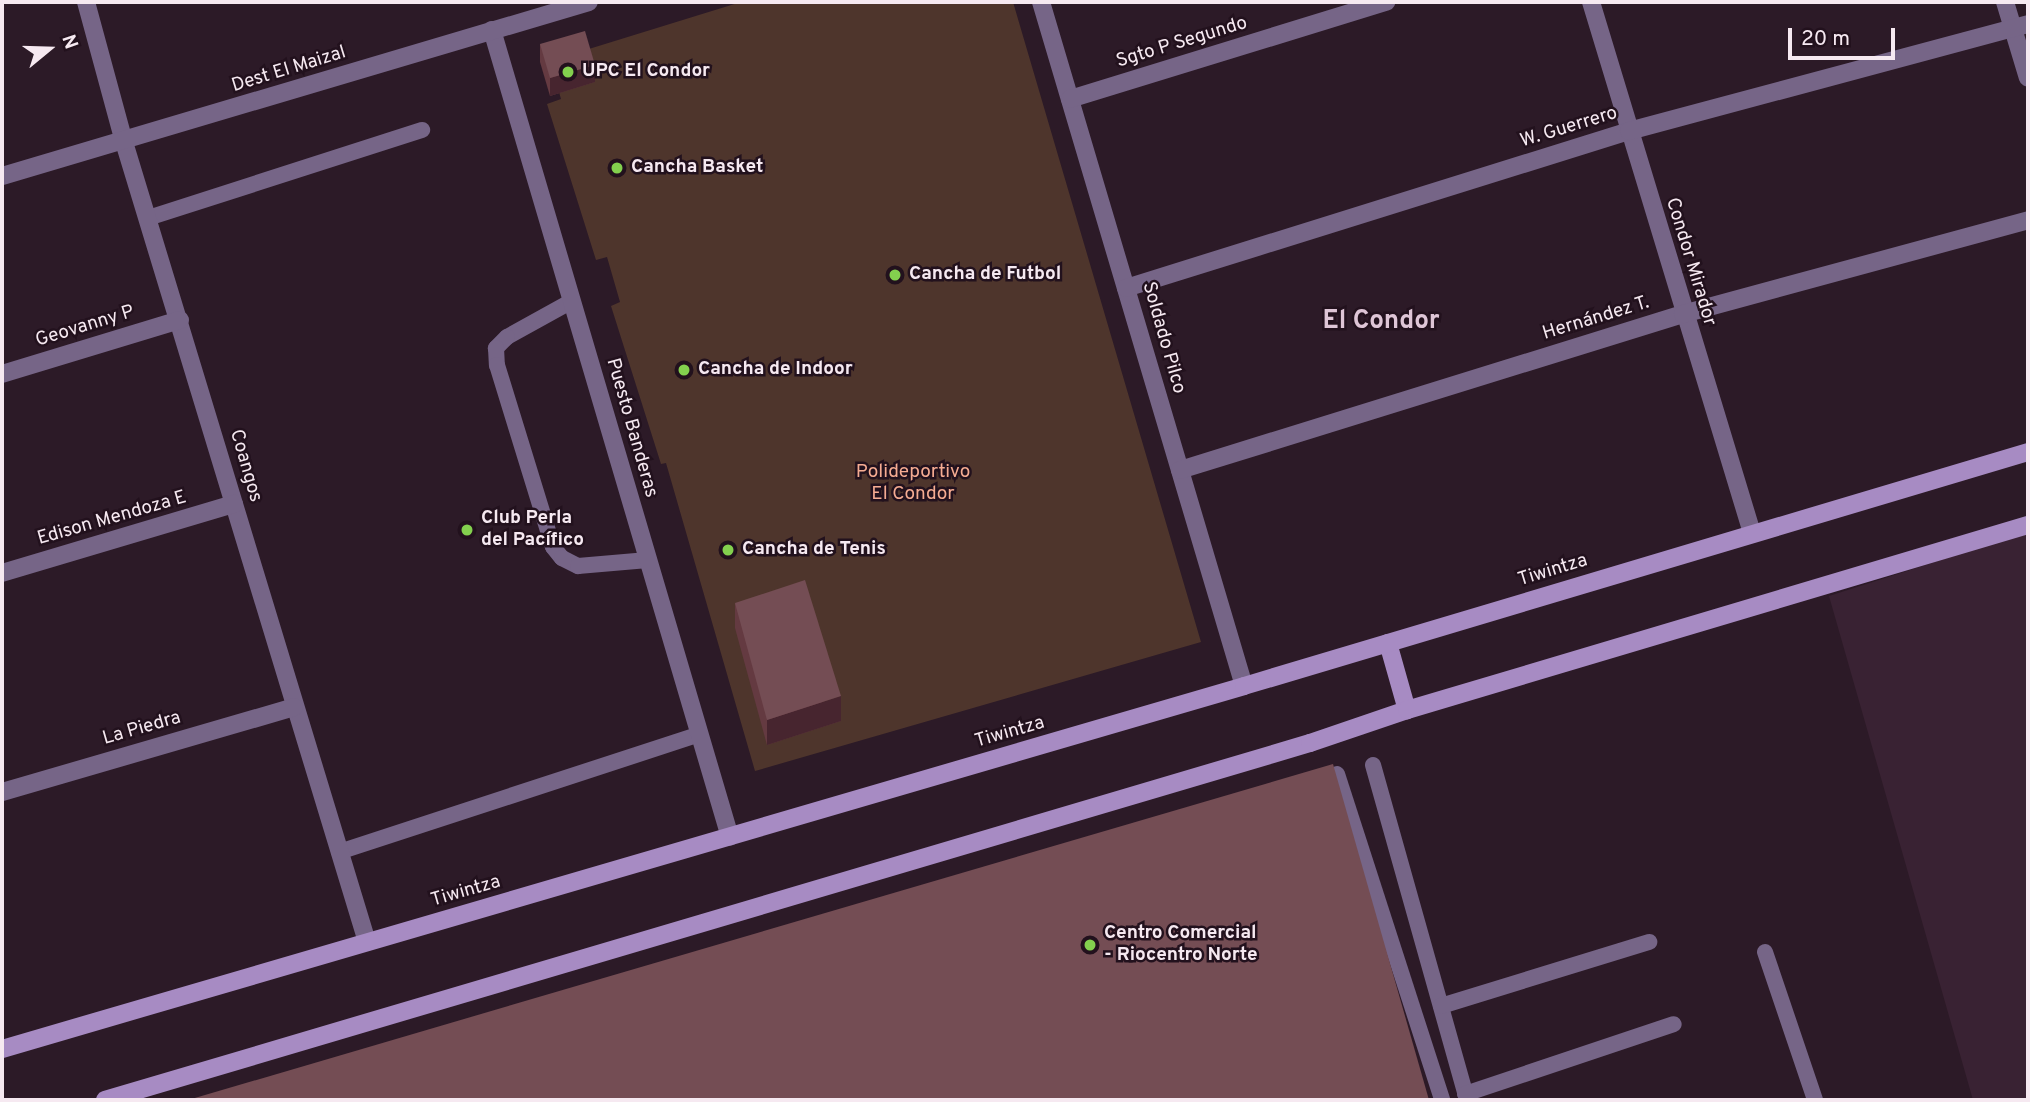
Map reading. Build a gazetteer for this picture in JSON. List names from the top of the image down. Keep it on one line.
{"streets":{"street":["Sgto P Segundo","Dest El Maizal","W. Guerrero","Condor Mirador","Hernández T.","Geovanny P","Soldado Pilco","Puesto Banderas","Coangos","Edison Mendoza E","Tiwintza","La Piedra"]},"crossings":[["Sgto P Segundo","Soldado Pilco"],["Dest El Maizal","Puesto Banderas"],["Dest El Maizal","Coangos"],["W. Guerrero","Condor Mirador"],["W. Guerrero","Soldado Pilco"],["Condor Mirador","Hernández T."],["Condor Mirador","Tiwintza"],["Hernández T.","Soldado Pilco"],["Geovanny P","Coangos"],["Soldado Pilco","Tiwintza"],["Puesto Banderas","Tiwintza"],["Coangos","Edison Mendoza E"],["Coangos","Tiwintza"],["Coangos","La Piedra"]],"districts":["El Condor"],"parks":["Polideportivo El Condor"],"places":["UPC El Condor","Cancha Basket","Cancha de Futbol","Cancha de Indoor","Club Perla del Pacífico","Cancha de Tenis","Centro Comercial - Riocentro Norte"],"scale_bar":"20 m","north":"right"}
